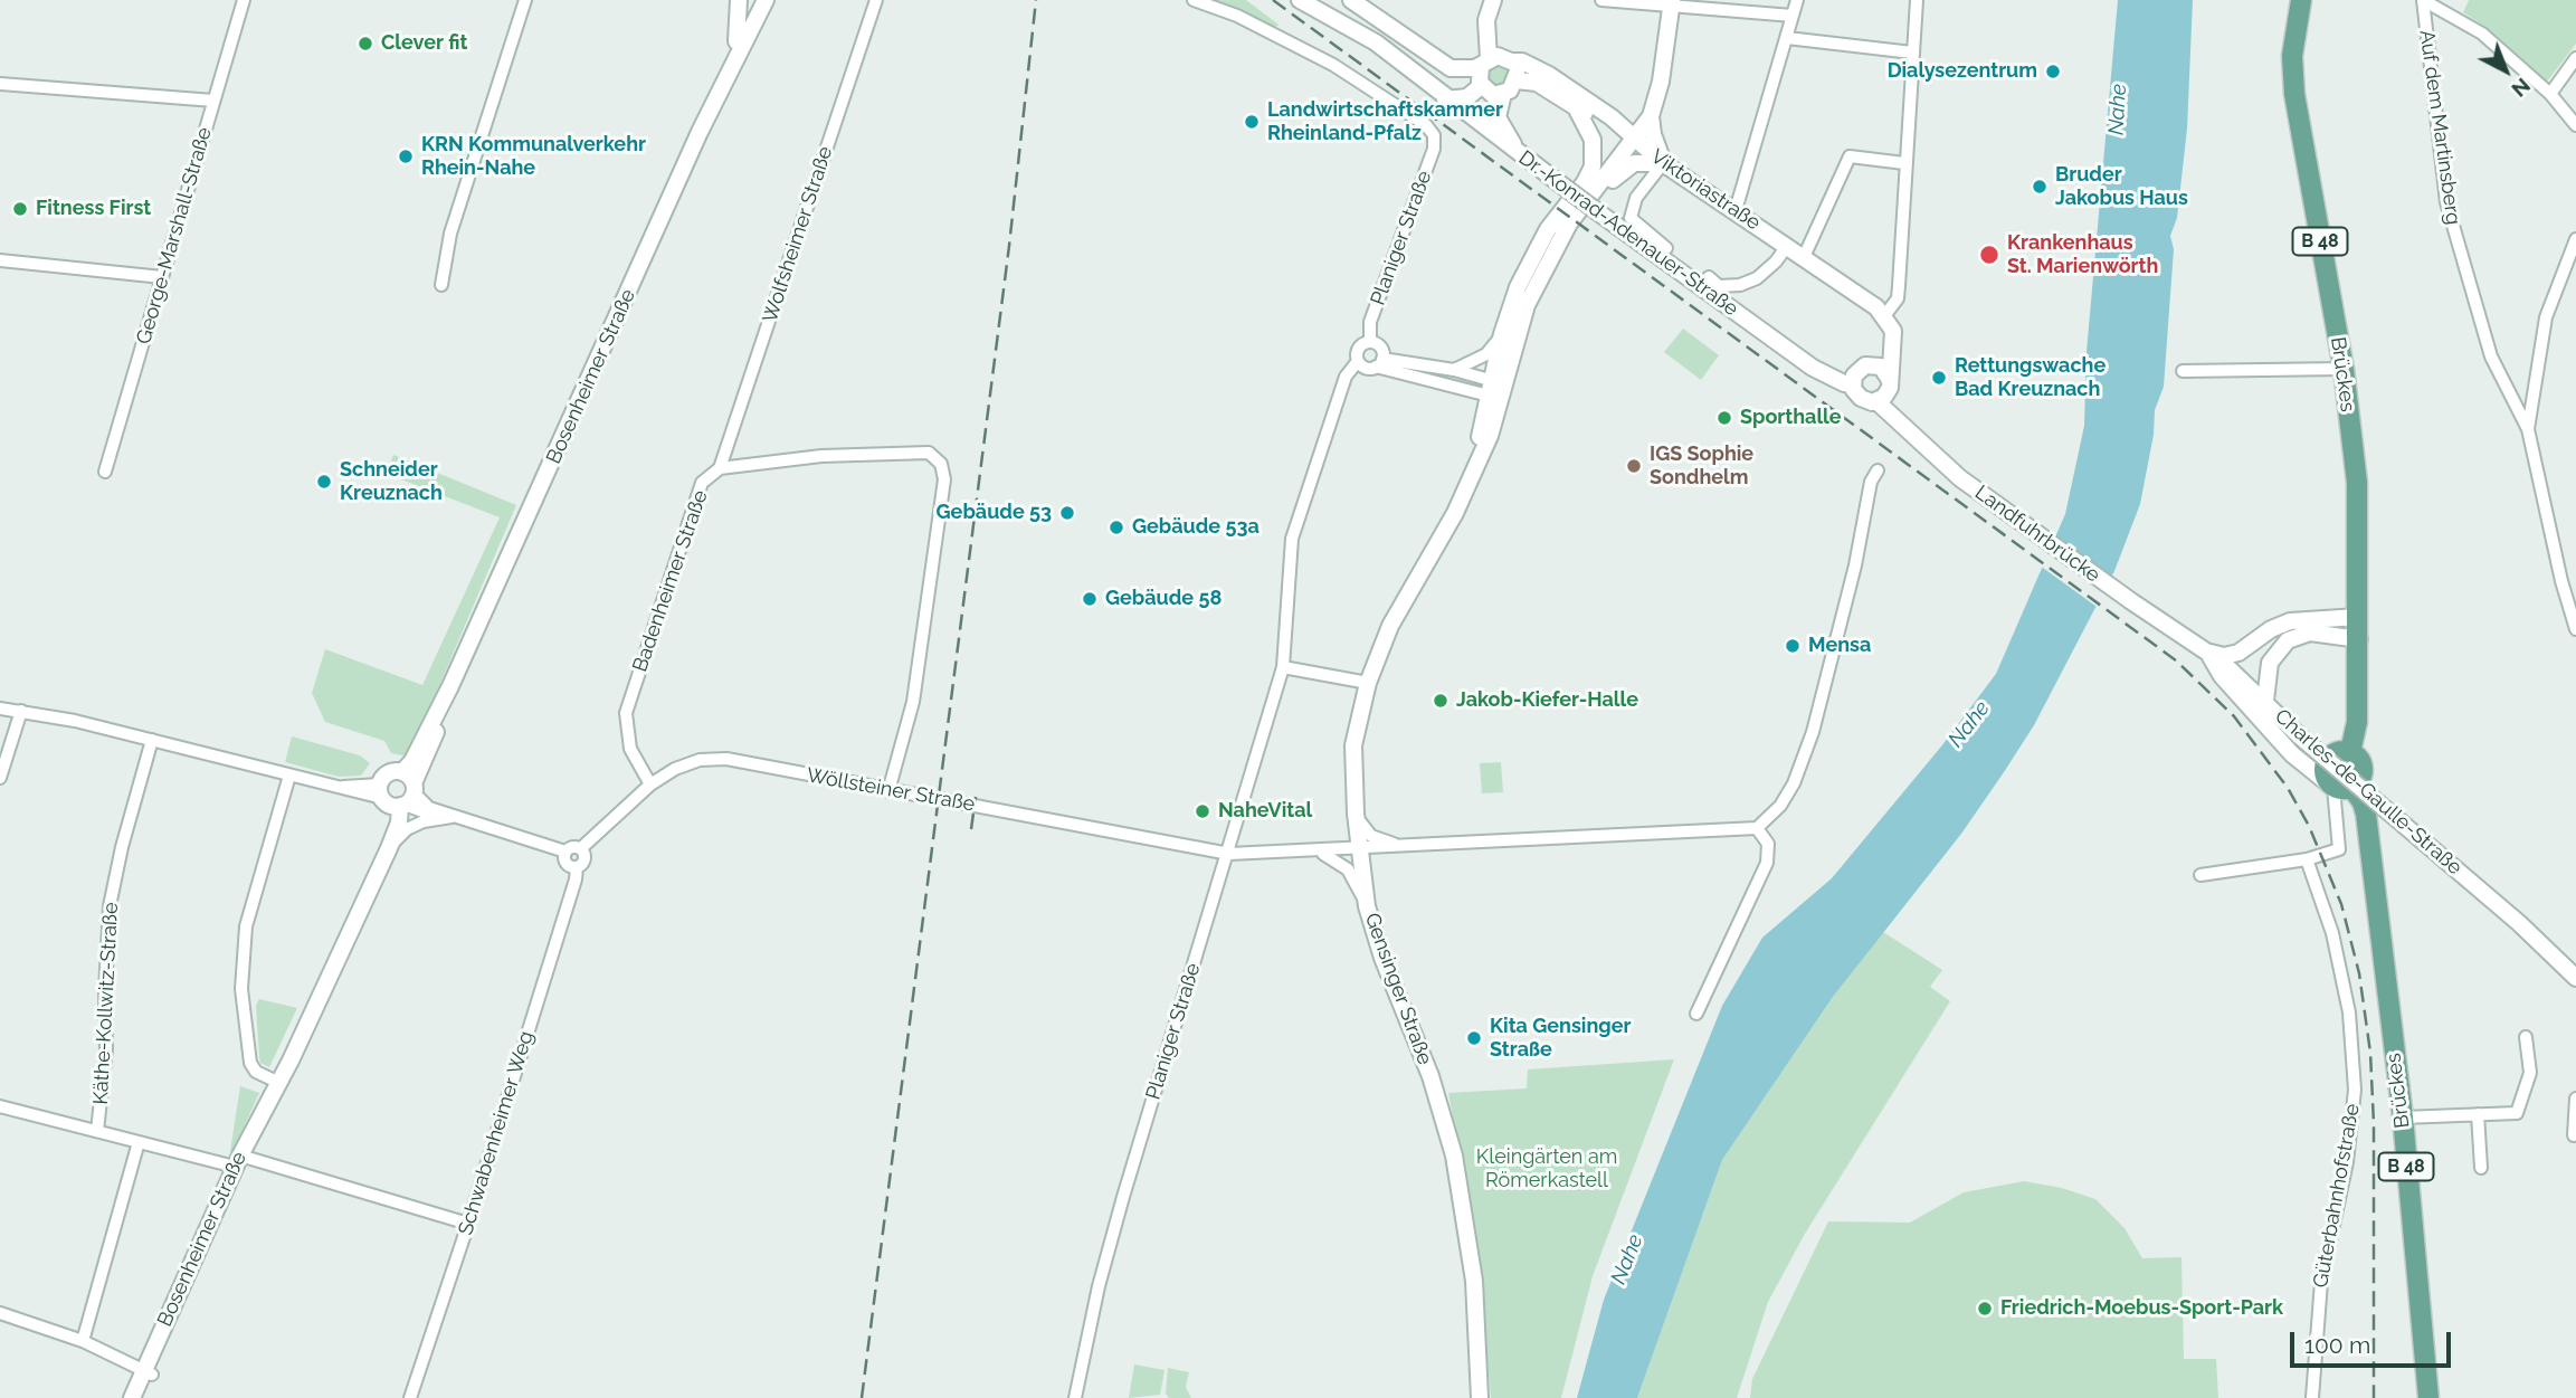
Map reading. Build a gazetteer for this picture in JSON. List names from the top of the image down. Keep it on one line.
{"streets":{"main road":["B 48","Brückes"],"street":["Auf dem Martinsberg","Viktoriastraße","Dr.-Konrad-Adenauer-Straße","Wolfsheimer Straße","George-Marshall-Straße","Planiger Straße","Bosenheimer Straße","Landfuhrbrücke","Badenheimer Straße","Wöllsteiner Straße","Charles-de-Gaulle-Straße","Gensinger Straße","Käthe-Kollwitz-Straße","Schwabenheimer Weg","Güterbahnhofstraße"]},"crossings":[["Viktoriastraße","Gensinger Straße"],["Dr.-Konrad-Adenauer-Straße","Gensinger Straße"],["Wolfsheimer Straße","Badenheimer Straße"],["Planiger Straße","Wöllsteiner Straße"],["Landfuhrbrücke","Charles-de-Gaulle-Straße"],["Badenheimer Straße","Wöllsteiner Straße"],["Wöllsteiner Straße","Gensinger Straße"],["Wöllsteiner Straße","Schwabenheimer Weg"]],"water":["Nahe"],"parks":["Kleingärten am Römerkastell"],"places":["Clever fit","Dialysezentrum","Landwirtschaftskammer Rheinland-Pfalz","KRN Kommunalverkehr Rhein-Nahe","Bruder Jakobus Haus","Fitness First","Krankenhaus St. Marienwörth","Rettungswache Bad Kreuznach","Sporthalle","IGS Sophie Sondhelm","Schneider Kreuznach","Gebäude 53","Gebäude 53a","Gebäude 58","Mensa","Jakob-Kiefer-Halle","NaheVital","Kita Gensinger Straße","Friedrich-Moebus-Sport-Park"],"scale_bar":"100 m","north":"bottom right"}
